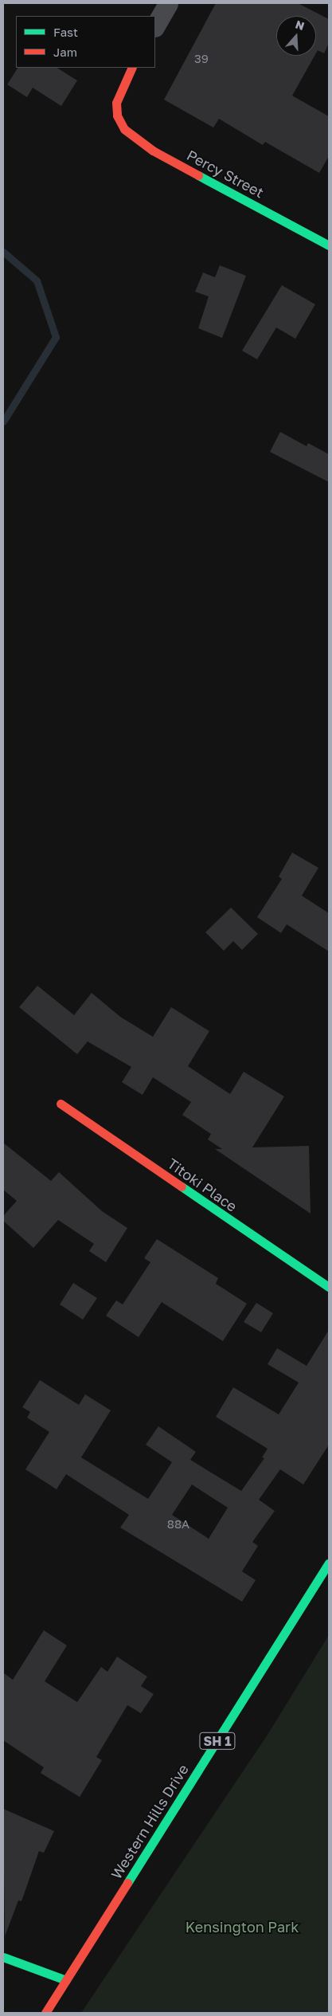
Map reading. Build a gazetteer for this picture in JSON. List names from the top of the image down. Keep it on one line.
{"streets":{"main road":["Percy Street","Titoki Place","SH 1","Western Hills Drive"]},"parks":["Kensington Park"],"house_numbers":["39","88A"],"legend":["Fast","Jam"],"north":"top"}
